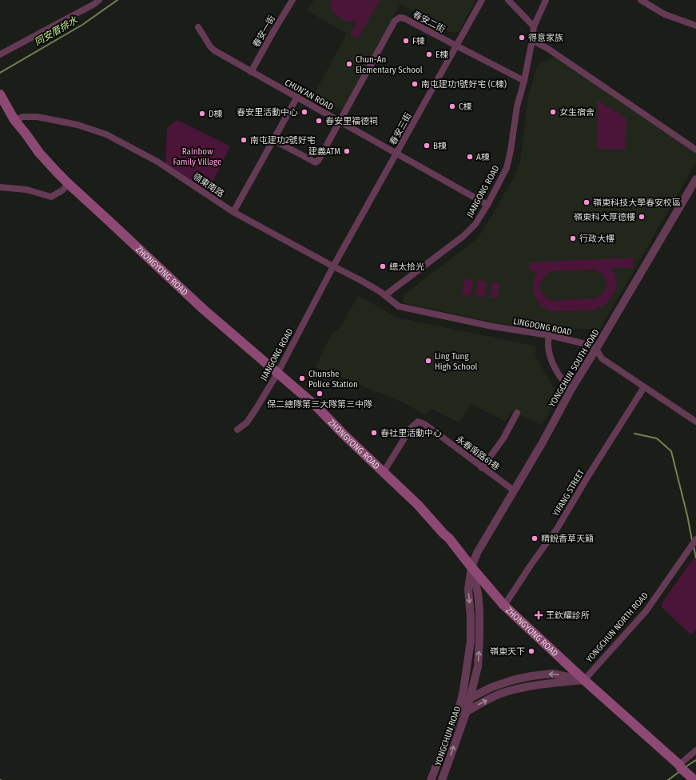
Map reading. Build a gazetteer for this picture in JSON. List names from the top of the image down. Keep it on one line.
{"streets":{"main road":["ZHONGYONG ROAD"],"street":["春安二街","春安一街","CHUN’AN ROAD","春安三街","嶺東南路","JIANGONG ROAD","LINGDONG ROAD","YONGCHUN SOUTH ROAD","永春南路61巷","YIFANG STREET","YONGCHUN NORTH ROAD","YONGCHUN ROAD"]},"crossings":[["春安二街","CHUN’AN ROAD"],["春安二街","春安三街"],["春安二街","JIANGONG ROAD"],["春安一街","CHUN’AN ROAD"],["CHUN’AN ROAD","春安三街"],["CHUN’AN ROAD","JIANGONG ROAD"],["春安三街","嶺東南路"],["春安三街","JIANGONG ROAD"],["嶺東南路","JIANGONG ROAD"],["嶺東南路","ZHONGYONG ROAD"],["嶺東南路","LINGDONG ROAD"],["JIANGONG ROAD","ZHONGYONG ROAD"],["JIANGONG ROAD","LINGDONG ROAD"],["ZHONGYONG ROAD","YONGCHUN SOUTH ROAD"],["ZHONGYONG ROAD","永春南路61巷"],["ZHONGYONG ROAD","YIFANG STREET"],["ZHONGYONG ROAD","YONGCHUN NORTH ROAD"],["LINGDONG ROAD","YONGCHUN SOUTH ROAD"],["YONGCHUN SOUTH ROAD","永春南路61巷"],["YONGCHUN SOUTH ROAD","YONGCHUN ROAD"]],"water":["同安厝排水"],"parks":["Rainbow Family Village"],"places":{"other":["得意家族","F棟","E棟","Chun-An Elementary School","南屯建功1號好宅 (C棟)","C棟","春安里活動中心","女生宿舍","D棟","春安里福德祠","南屯建功2號好宅","B棟","建義ATM","A棟","嶺東科技大學春安校區","嶺東科大厚德樓","行政大樓","總太拾光","Ling Tung High School","Chunshe Police Station","保二總隊第三大隊第三中隊","春社里活動中心","精銳香草天籟","嶺東天下"],"health":["王欽耀診所"]}}
